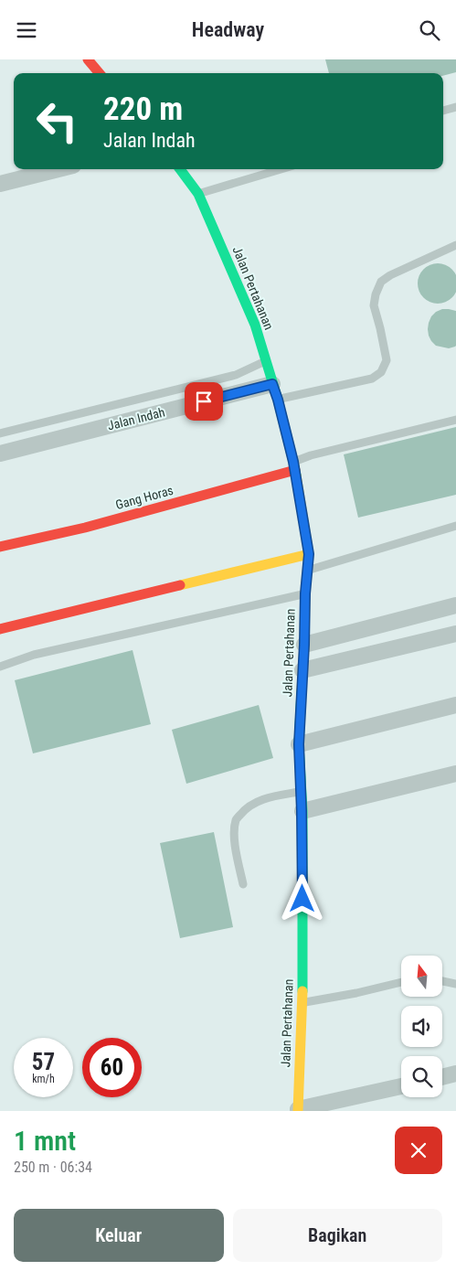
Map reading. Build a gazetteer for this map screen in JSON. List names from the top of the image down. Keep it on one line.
{"streets":{"main road":["Jalan Pertahanan","Gang Horas"],"street":["Jalan Indah"]},"crossings":[["Jalan Pertahanan","Jalan Indah"],["Jalan Pertahanan","Gang Horas"]],"north":"top","page":{"header":"Headway","turn":["220 m","Jalan Indah"],"speed":"57 km/h","limit":"60","heading":["1 mnt","250 m · 06:34"],"buttons":["Keluar","Bagikan"]}}
